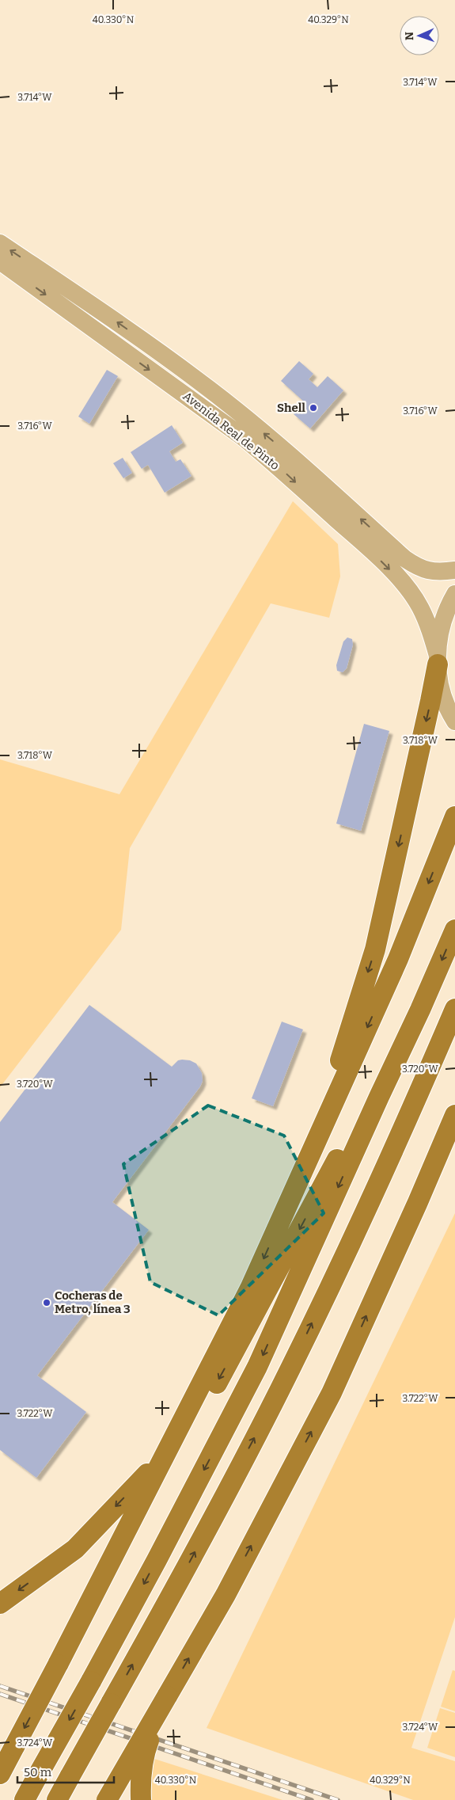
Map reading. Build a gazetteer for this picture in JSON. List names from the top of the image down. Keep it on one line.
{"streets":{"main road":["Avenida Real de Pinto"]},"places":["Shell","Cocheras de Metro, línea 3"],"scale_bar":"50 m","north":"left","coordinates":["40.330°N","40.329°N","3.714°W","3.716°W","3.718°W","3.720°W","3.722°W","3.724°W"]}
